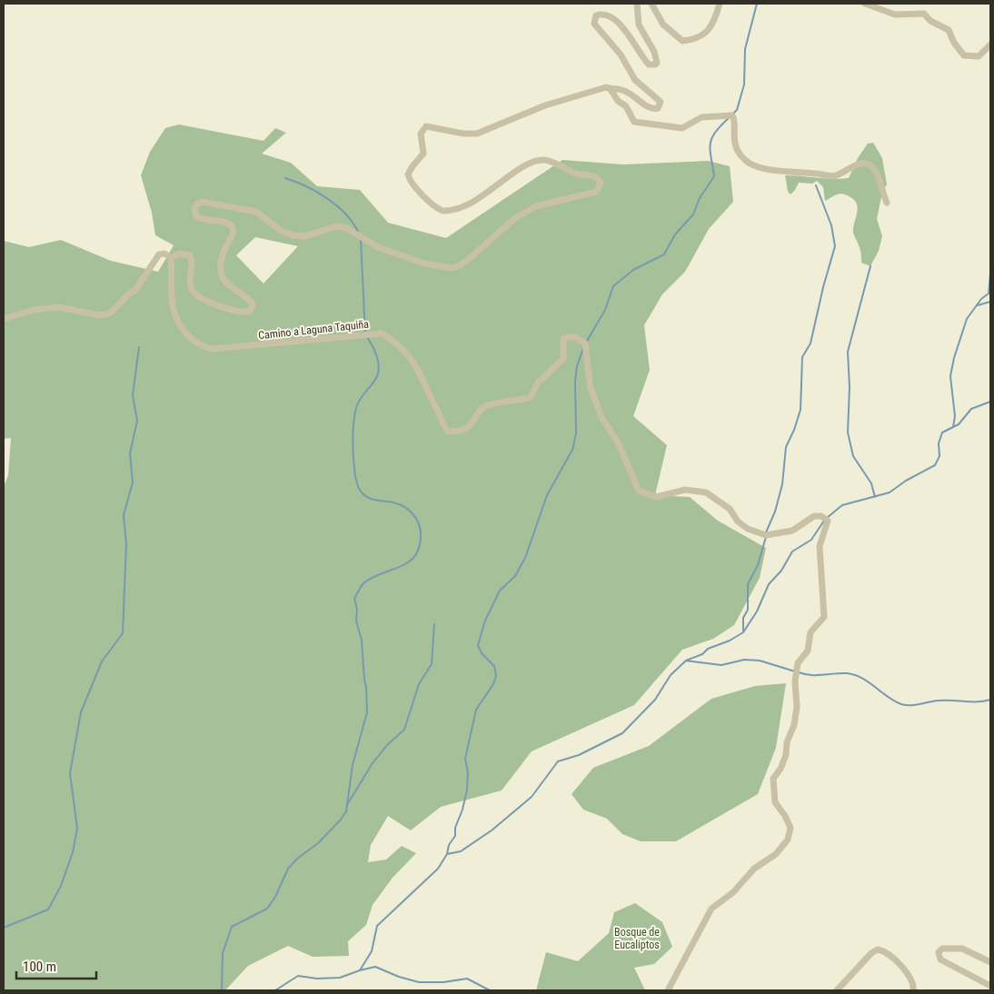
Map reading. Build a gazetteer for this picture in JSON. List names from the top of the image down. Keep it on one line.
{"streets":{"street":["Camino a Laguna Taquiña"]},"parks":["Bosque de Eucaliptos"],"scale_bar":"100 m"}
